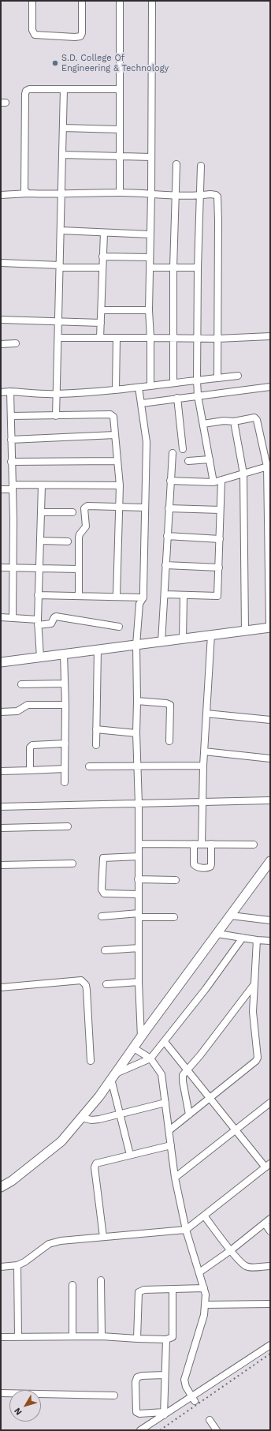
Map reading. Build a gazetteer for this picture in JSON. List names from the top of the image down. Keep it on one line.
{"places":["S.D. College Of Engineering & Technology"],"north":"bottom left"}
